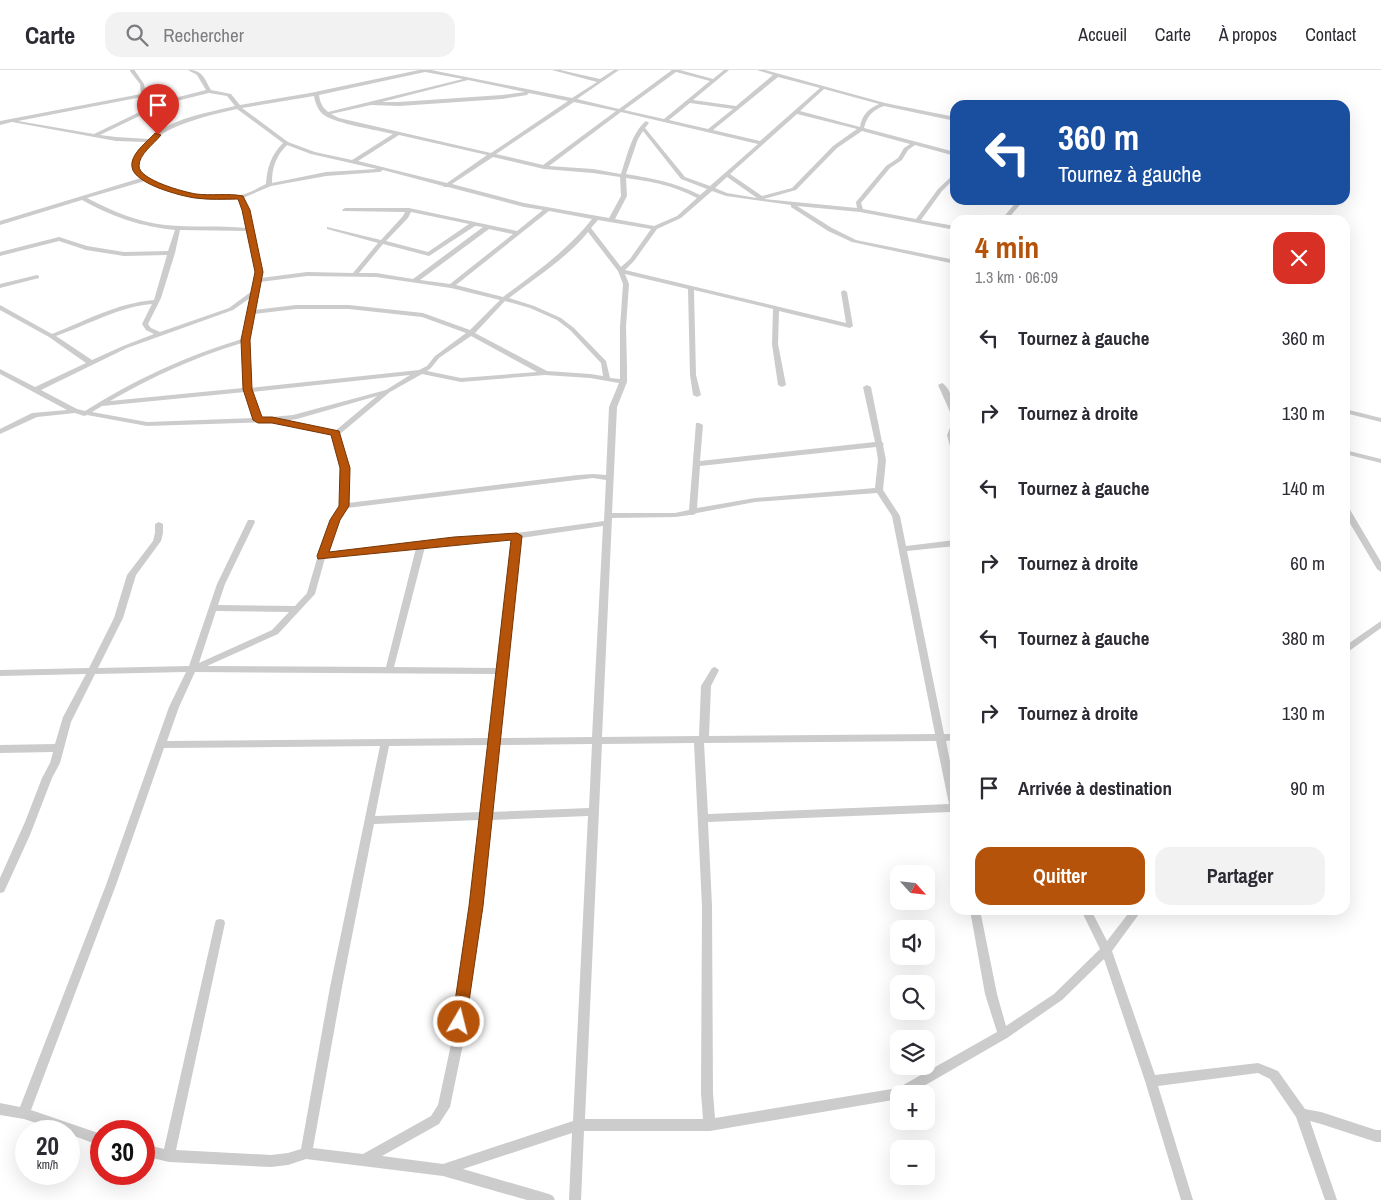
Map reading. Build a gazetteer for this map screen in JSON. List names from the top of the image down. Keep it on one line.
{"north":"bottom right","page":{"header":"Carte","search":"Rechercher","nav":["Accueil","Carte","À propos","Contact"],"turn":["360 m","Tournez à gauche"],"heading":["4 min","1.3 km · 06:09"],"list":[{"name":"Tournez à gauche","value":"360 m"},{"name":"Tournez à droite","value":"130 m"},{"name":"Tournez à gauche","value":"140 m"},{"name":"Tournez à droite","value":"60 m"},{"name":"Tournez à gauche","value":"380 m"},{"name":"Tournez à droite","value":"130 m"},{"name":"Arrivée à destination","value":"90 m"}],"buttons":["Quitter","Partager"],"map_buttons":["+","−"],"speed":"20 km/h","limit":"30"}}
